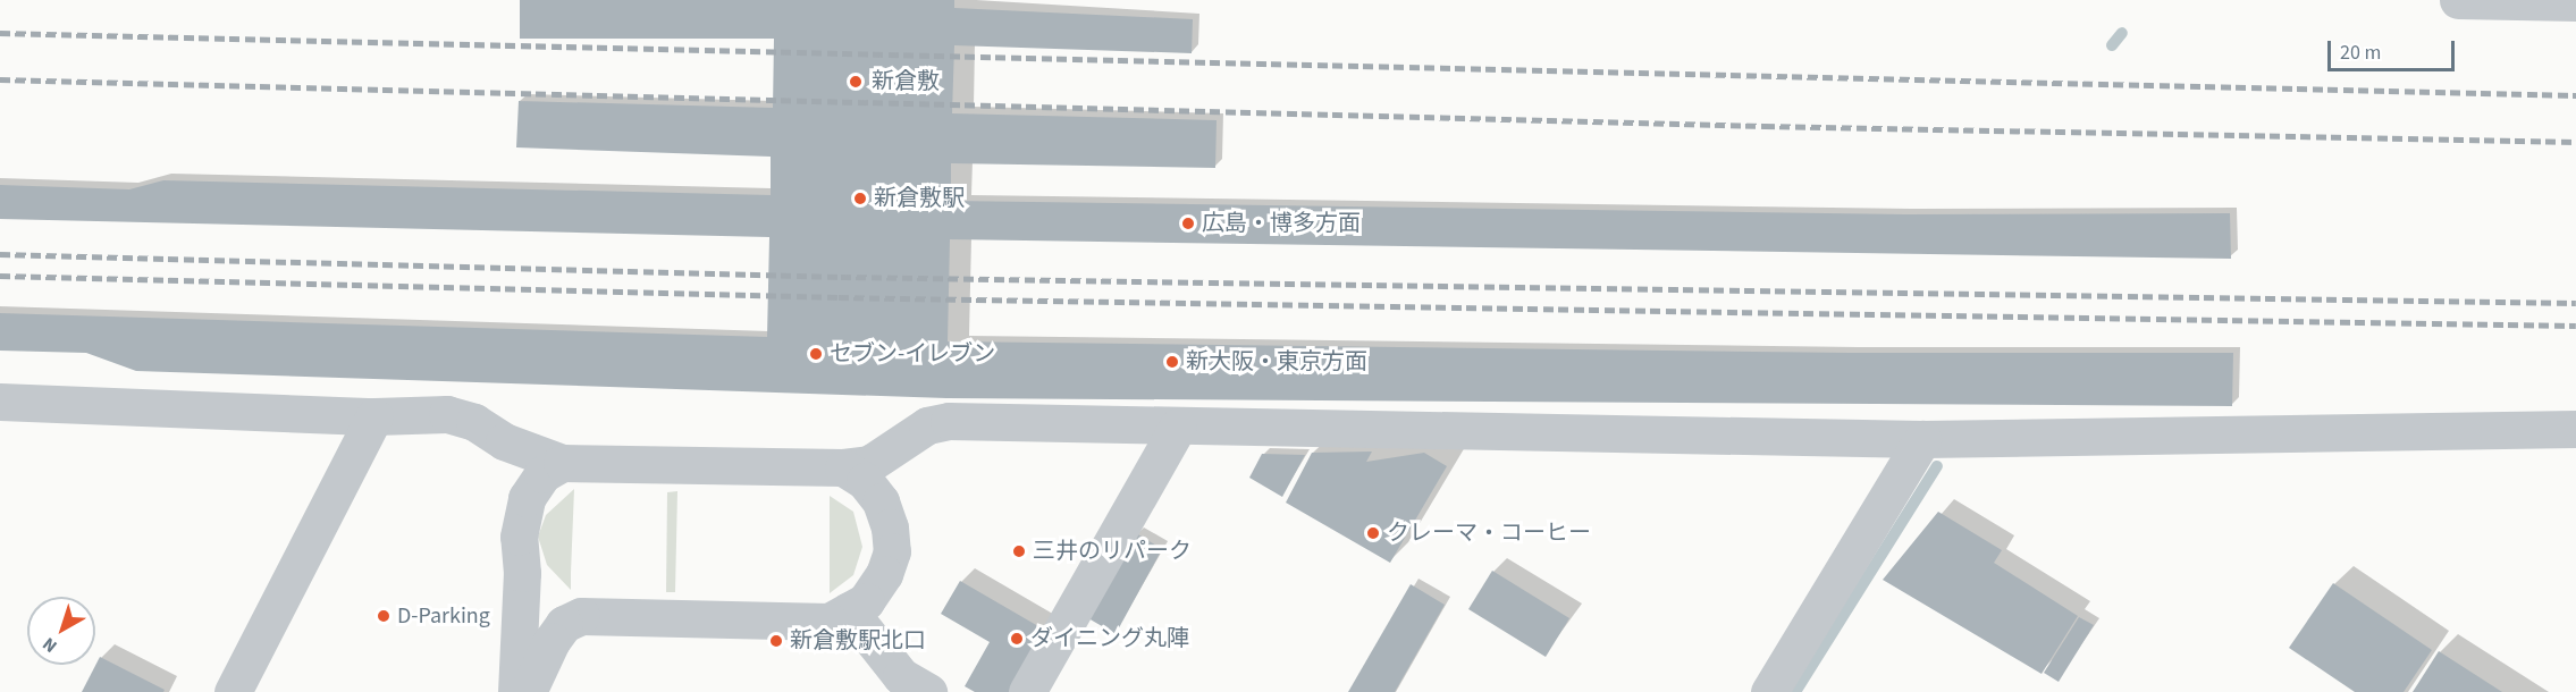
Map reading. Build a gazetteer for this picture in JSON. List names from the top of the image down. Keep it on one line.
{"places":["新倉敷","新倉敷駅","広島・博多方面","セブン-イレブン","新大阪・東京方面","クレーマ・コーヒー","三井のリパーク","D-Parking","ダイニング丸陣","新倉敷駅北口"],"scale_bar":"20 m","north":"bottom left"}
